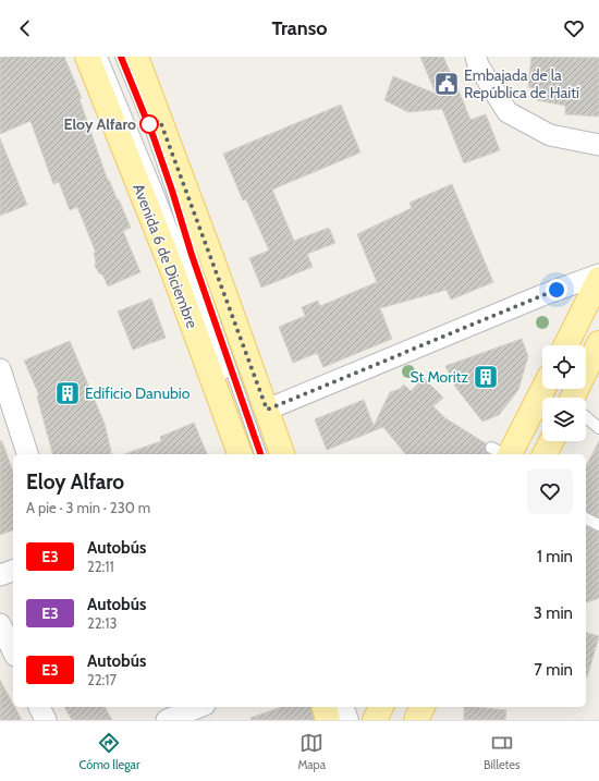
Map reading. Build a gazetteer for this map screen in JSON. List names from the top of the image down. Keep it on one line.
{"streets":{"main road":["Avenida 6 de Diciembre"]},"places":{"public building":["Embajada de la República de Haití"],"other":["Eloy Alfaro"],"building":["St Moritz","Edificio Danubio"]},"lines":["bus line E3"],"page":{"header":"Transo","heading":["Eloy Alfaro","A pie · 3 min · 230 m"],"list":[{"mark":"E3","name":"Autobús","note":"22:11","value":"1 min"},{"mark":"E3","name":"Autobús","note":"22:13","value":"3 min"},{"mark":"E3","name":"Autobús","note":"22:17","value":"7 min"}],"tabs":["Cómo llegar","Mapa","Billetes"]}}
